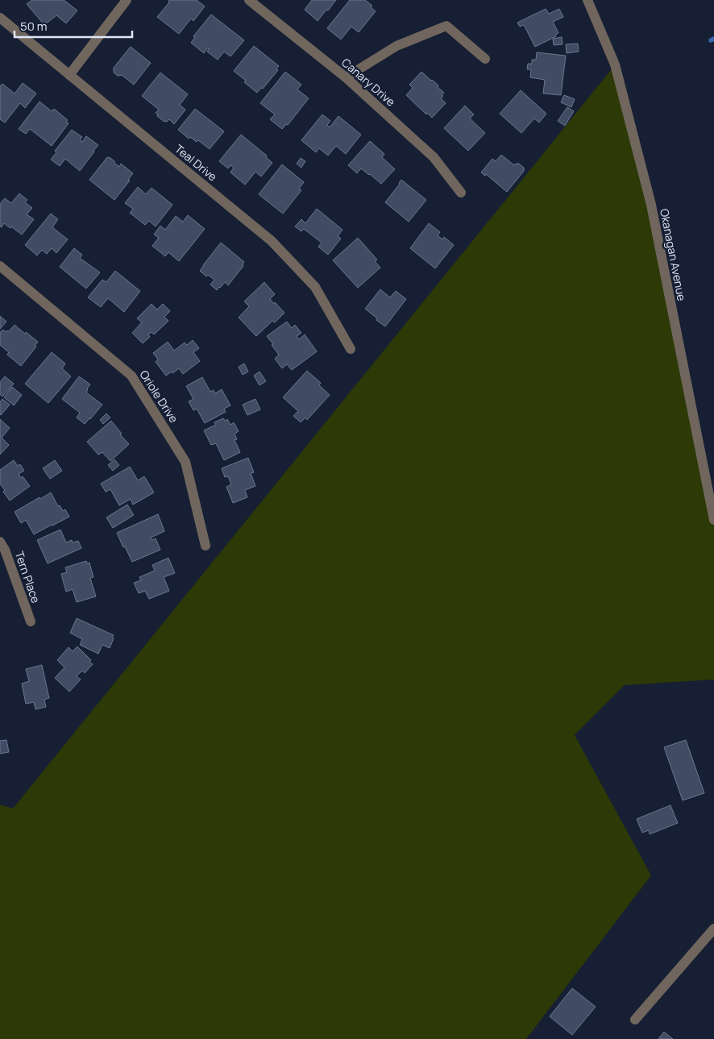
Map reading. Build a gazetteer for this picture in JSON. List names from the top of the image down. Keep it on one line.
{"streets":{"street":["Canary Drive","Teal Drive","Okanagan Avenue","Oriole Drive","Tern Place"]},"scale_bar":"50 m"}
